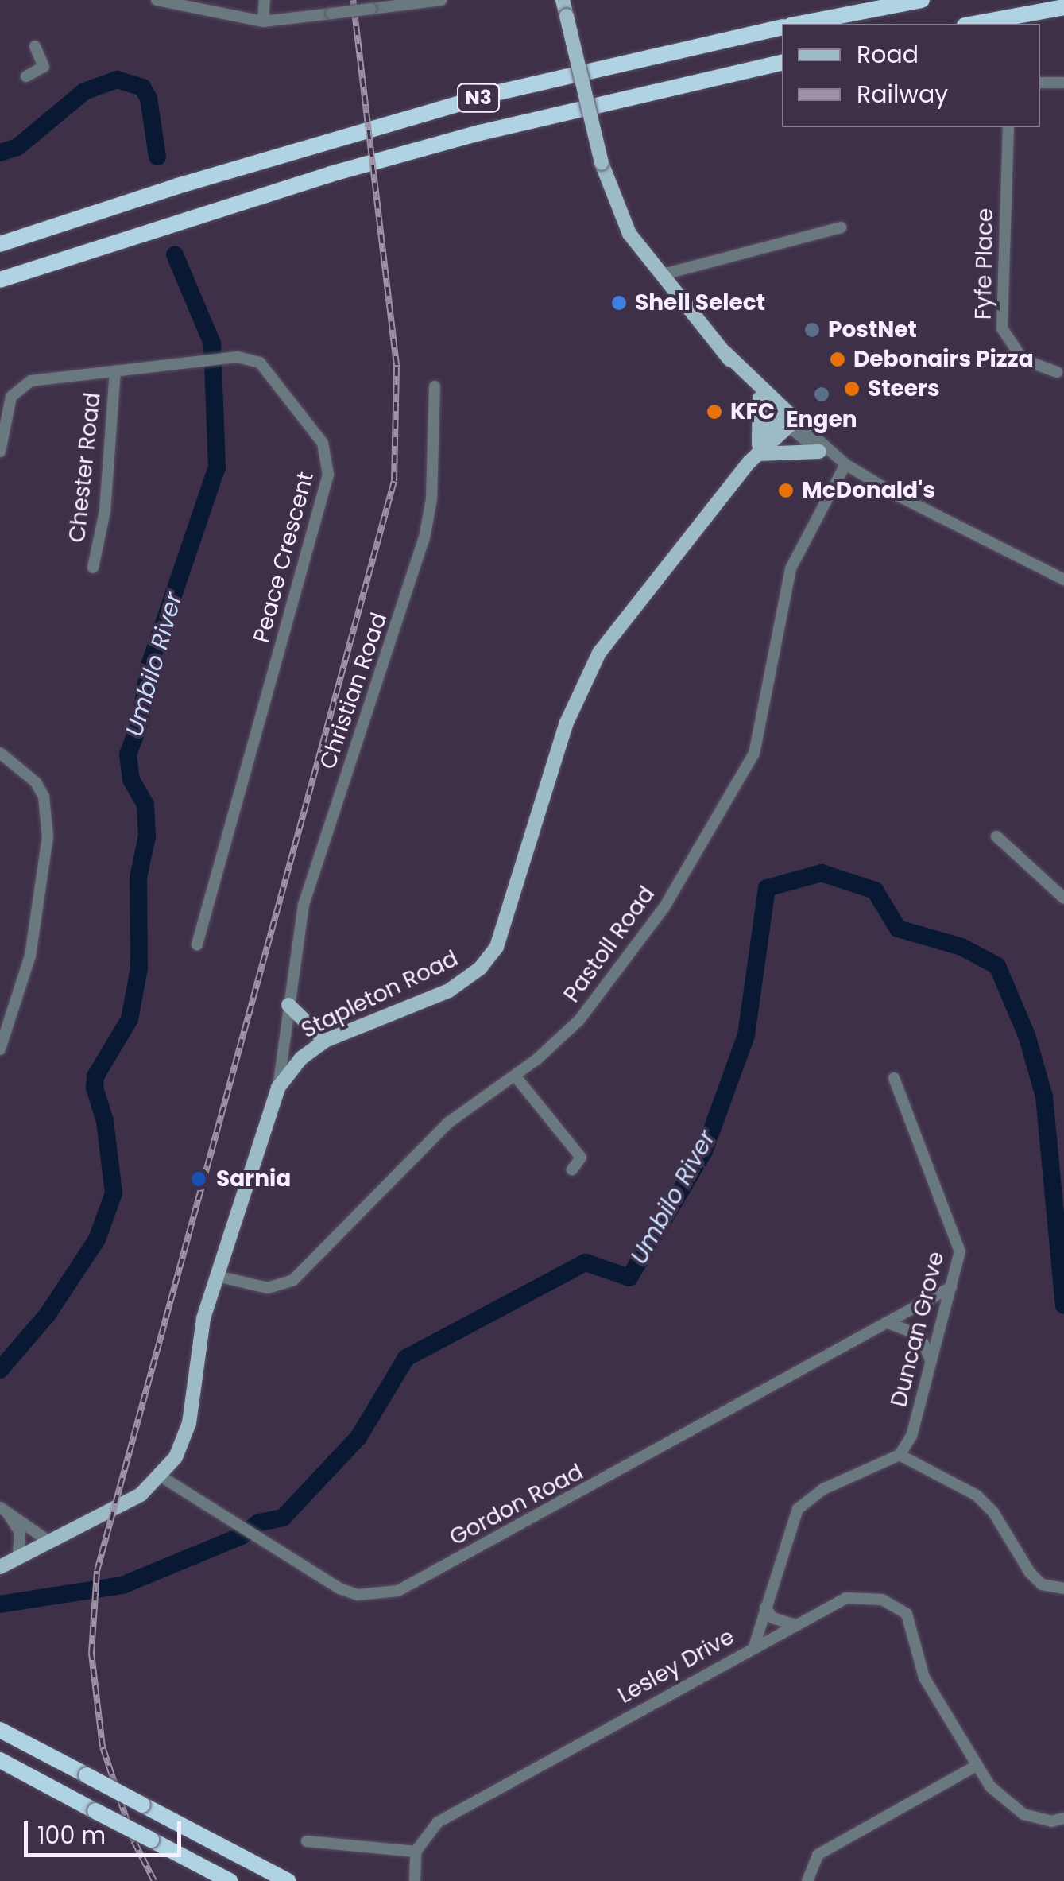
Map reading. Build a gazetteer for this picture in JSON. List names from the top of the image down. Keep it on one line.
{"streets":{"highway":["N3"],"main road":["Stapleton Road"],"street":["Fyfe Place","Chester Road","Peace Crescent","Christian Road","Pastoll Road","Duncan Grove","Gordon Road","Lesley Drive"]},"crossings":[["Chester Road","Peace Crescent"],["Christian Road","Stapleton Road"],["Pastoll Road","Stapleton Road"],["Stapleton Road","Gordon Road"],["Duncan Grove","Gordon Road"],["Duncan Grove","Lesley Drive"]],"water":["Umbilo River"],"places":["Shell Select","PostNet","Debonairs Pizza","Steers","Engen","KFC","McDonald's","Sarnia"],"legend":["Road","Railway"],"scale_bar":"100 m"}
